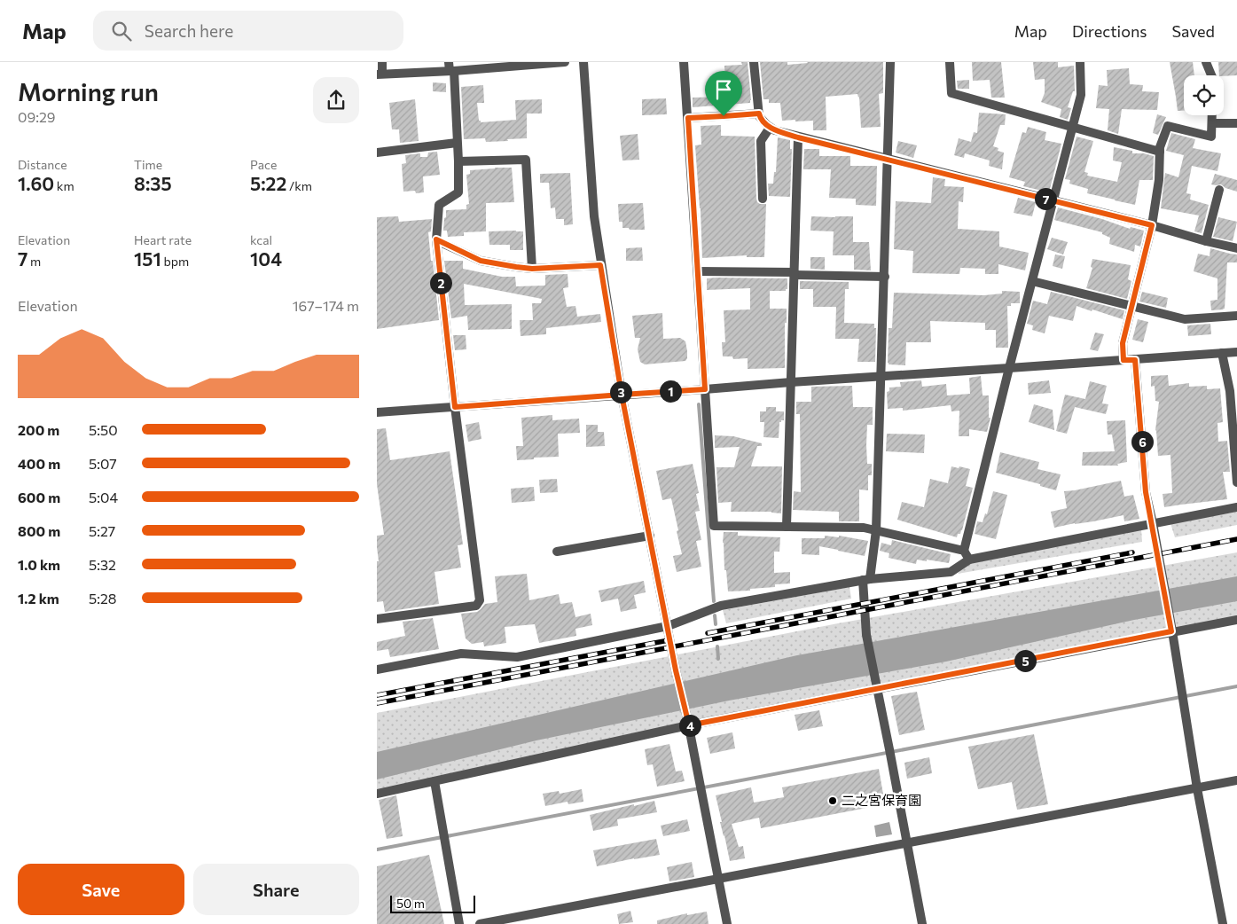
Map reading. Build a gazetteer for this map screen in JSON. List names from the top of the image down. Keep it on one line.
{"places":["二之宮保育園"],"scale_bar":"50 m","page":{"header":"Map","search":"Search here","nav":["Map","Directions","Saved"],"heading":["Morning run","09:29"],"stats":[["Distance","1.60 km"],["Time","8:35"],["Pace","5:22 /km"],["Elevation","7 m"],["Heart rate","151 bpm"],["kcal","104"]],"pins":["7","2","1","3","6","5","4"],"chart":["Elevation","167–174 m"],"list":[{"name":"200 m","note":"5:50"},{"name":"400 m","note":"5:07"},{"name":"600 m","note":"5:04"},{"name":"800 m","note":"5:27"},{"name":"1.0 km","note":"5:32"},{"name":"1.2 km","note":"5:28"}],"buttons":["Save","Share"],"scale":"50 m"}}
